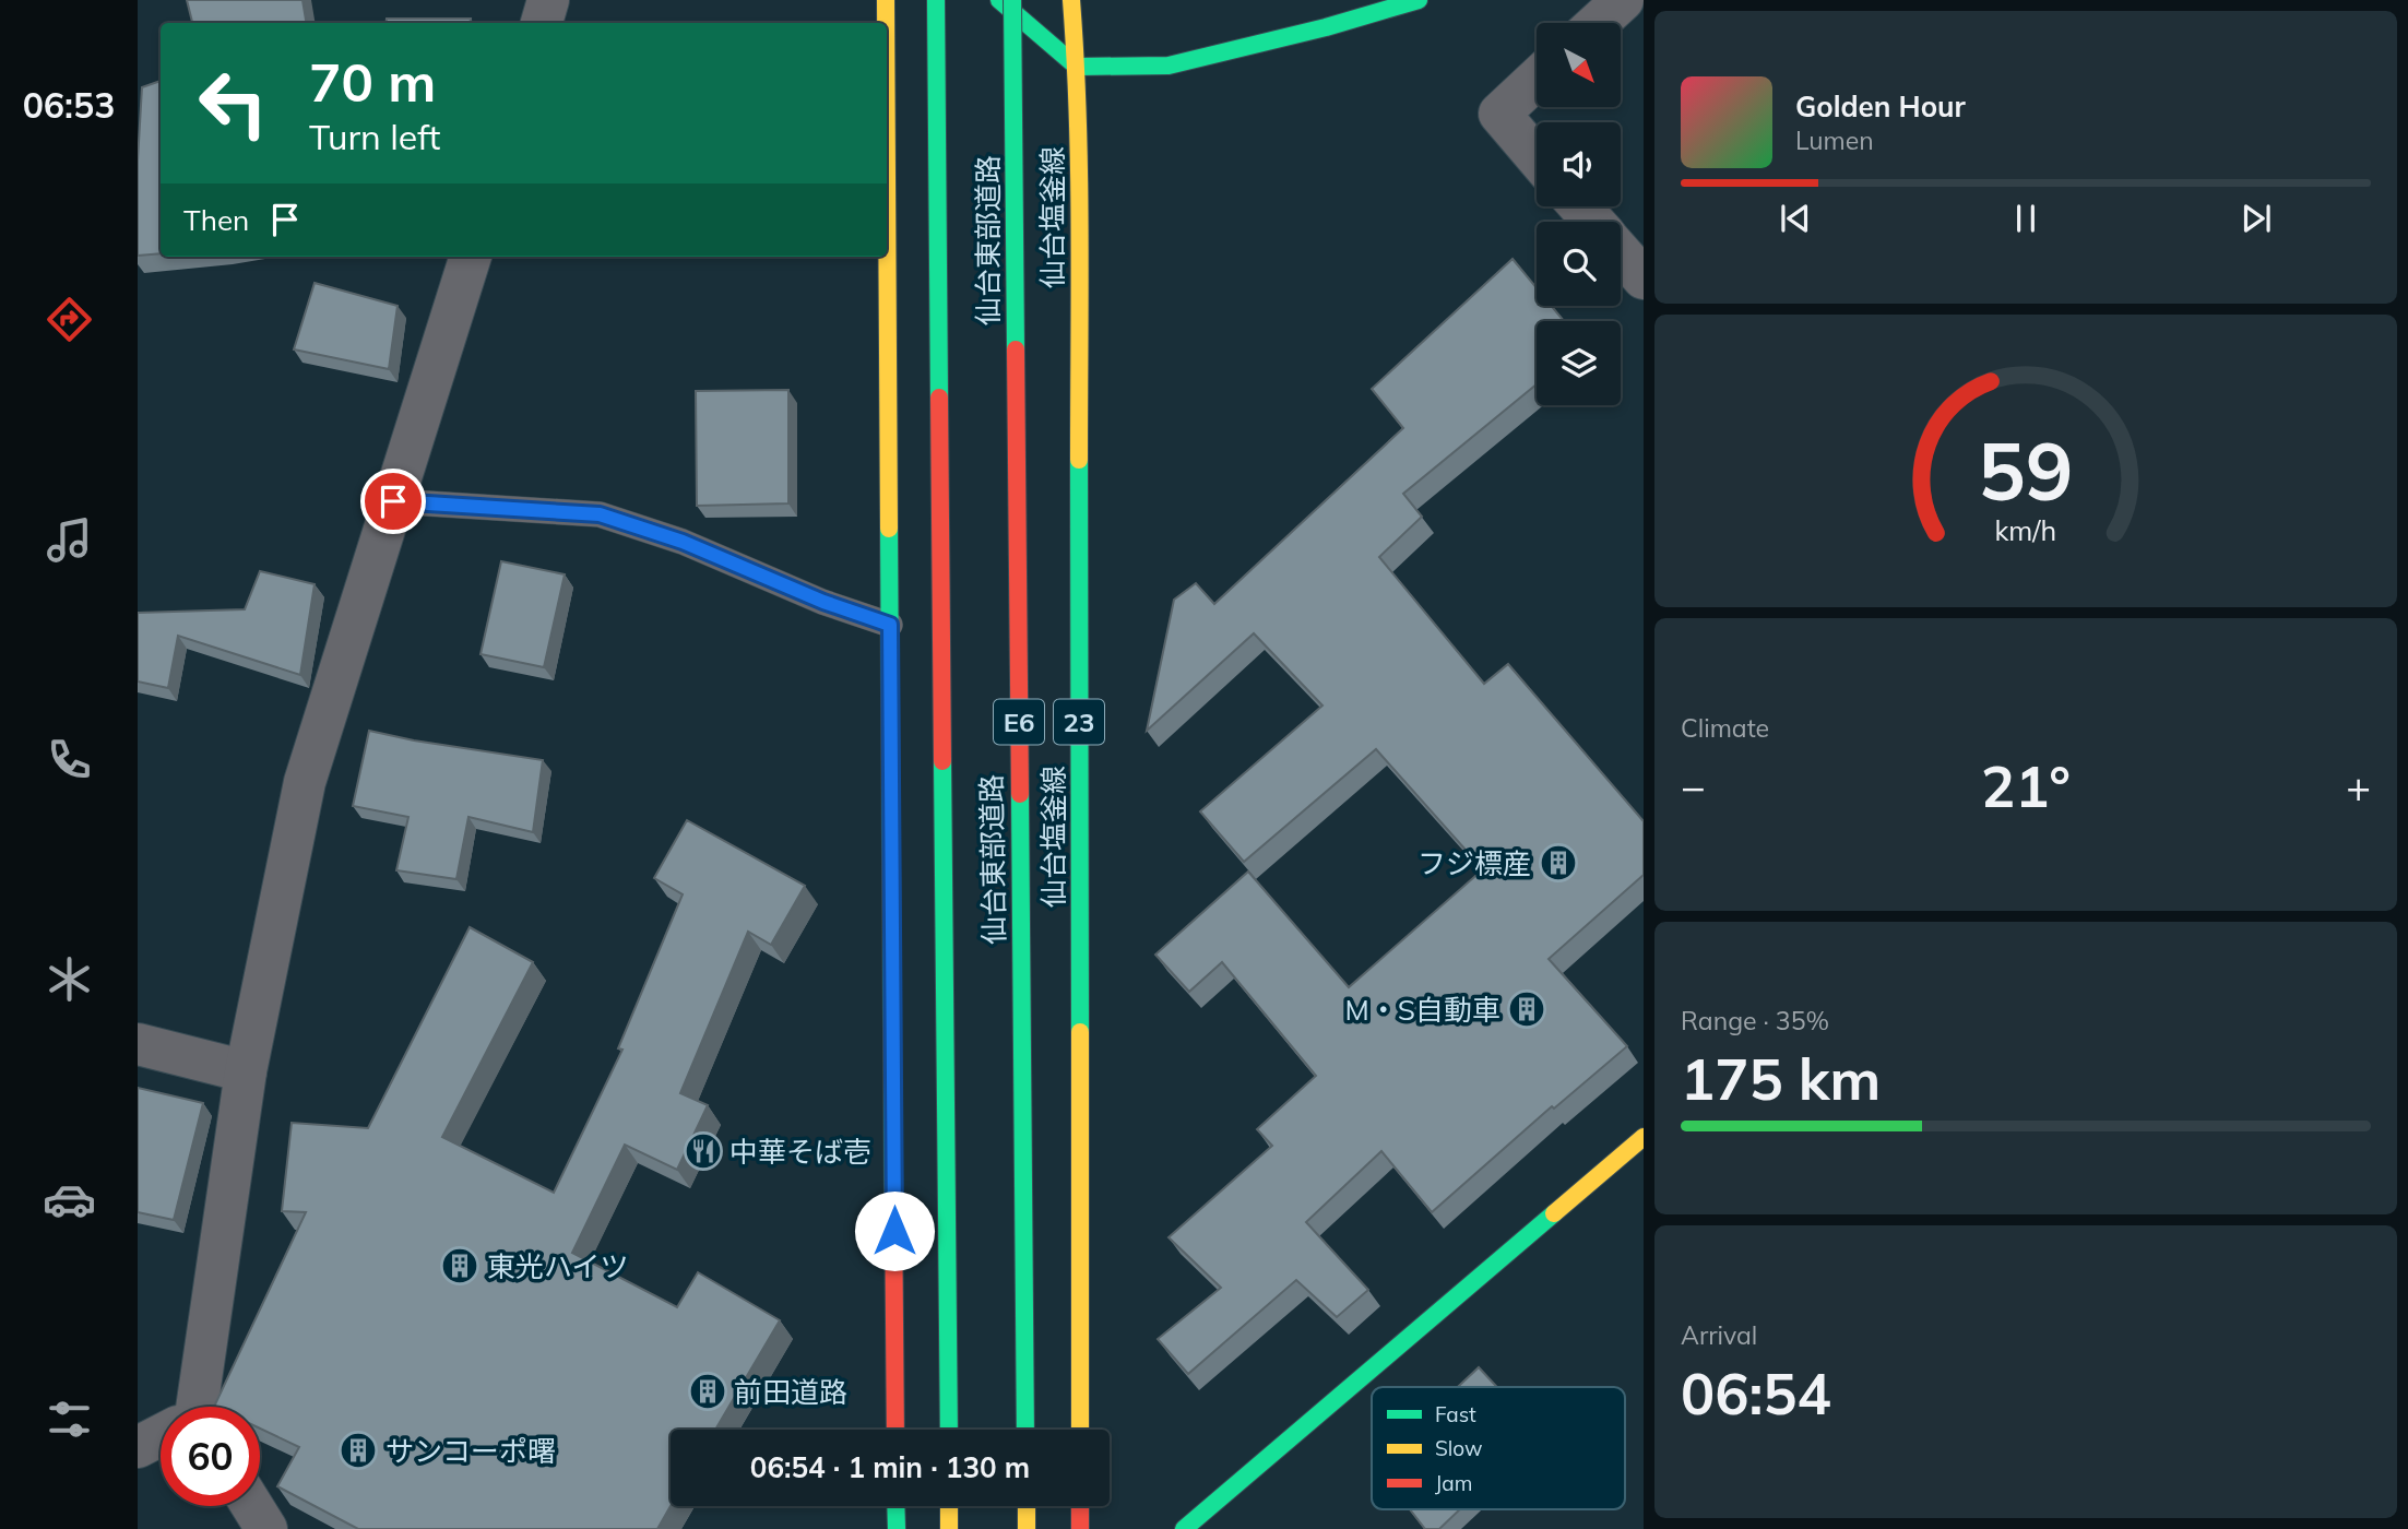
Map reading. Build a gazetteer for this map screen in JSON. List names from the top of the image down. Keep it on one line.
{"streets":{"main road":["仙台塩釜線","仙台東部道路","E6","23"]},"places":{"building":["フジ標産","M・S自動車","東光ハイツ","前田道路","サンコーポ曙"],"restaurant":["中華そば壱"]},"legend":["Fast","Slow","Jam"],"north":"bottom right","page":{"tabs":"06:53","turn":["70 m","Turn left"],"song":["Golden Hour","Lumen"],"then":"Then","tile":["Climate",["Range · 35%","175 km"],["Arrival","06:54"]],"heat":["−","21°","+"],"limit":"60","trip":"06:54 · 1 min · 130 m","gauge":["59","km/h"]}}
